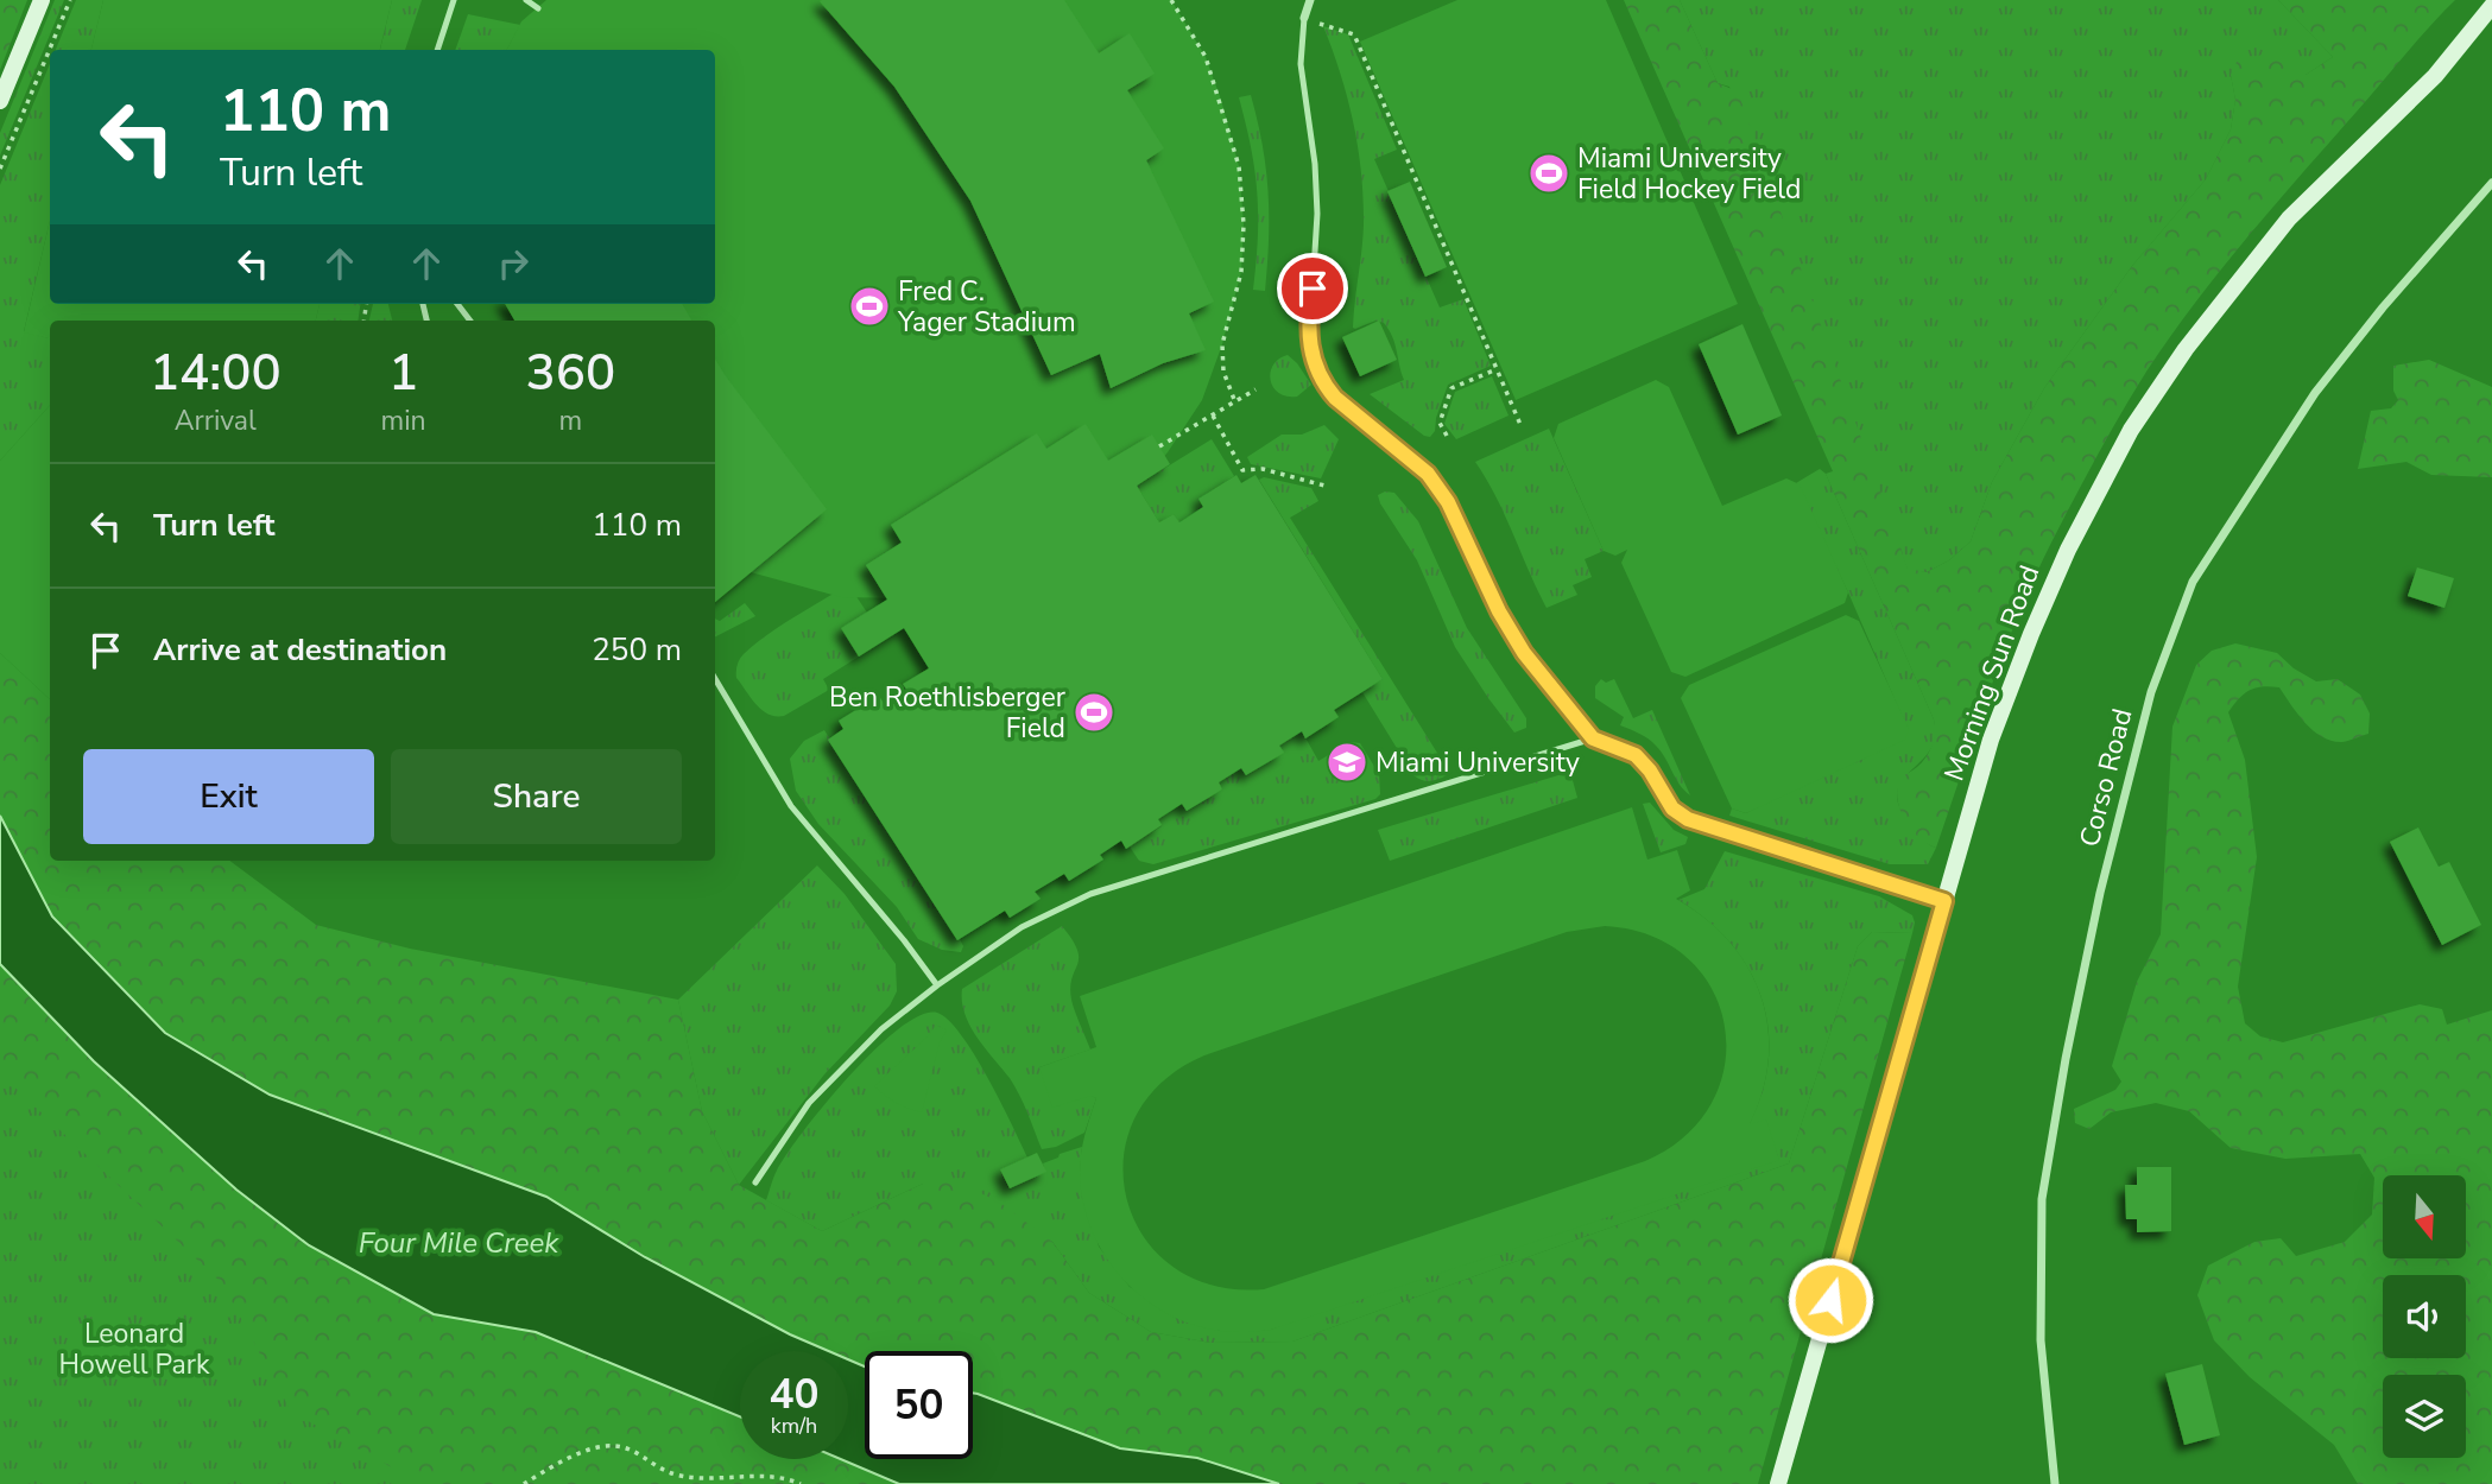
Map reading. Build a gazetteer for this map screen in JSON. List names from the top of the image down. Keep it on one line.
{"streets":{"main road":["Morning Sun Road"],"street":["Corso Road"]},"water":["Four Mile Creek"],"parks":["Leonard Howell Park"],"places":{"sports":["Miami University Field Hockey Field","Fred C. Yager Stadium","Ben Roethlisberger Field"],"school or university":["Miami University"]},"north":"bottom","page":{"turn":["110 m","Turn left"],"eta":["14:00","Arrival","1","min","360","m"],"list":[{"name":"Turn left","value":"110 m"},{"name":"Arrive at destination","value":"250 m"}],"buttons":["Exit","Share"],"speed":"40 km/h","limit":"50"}}
